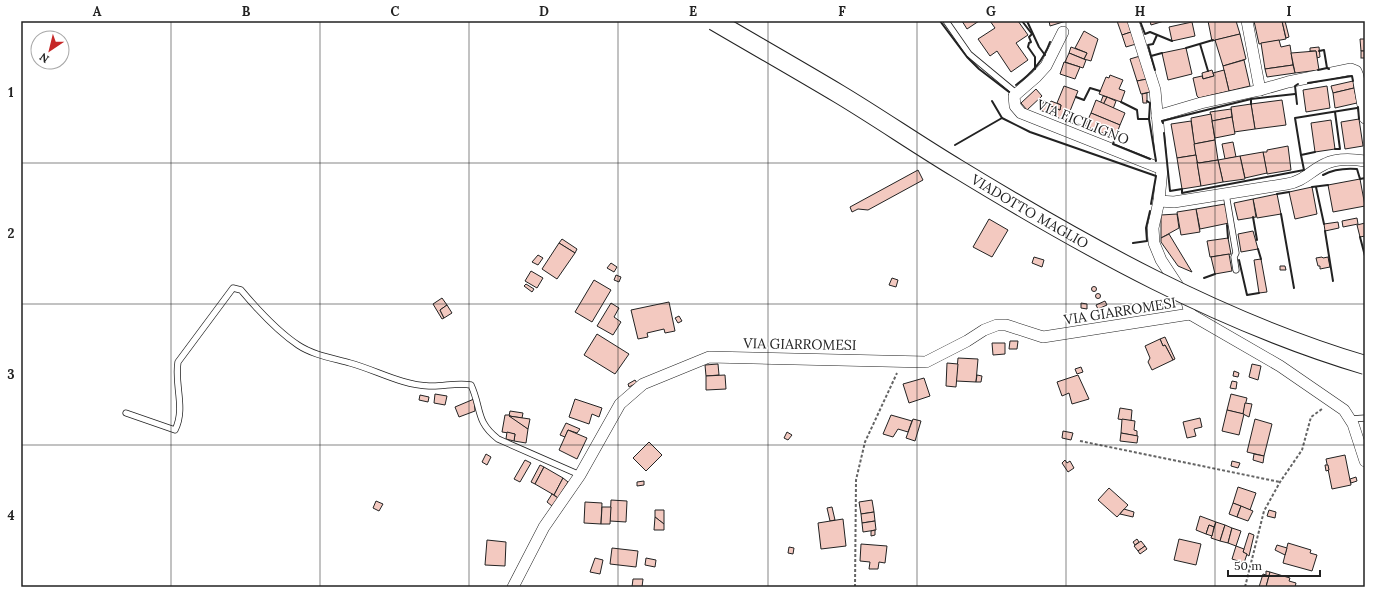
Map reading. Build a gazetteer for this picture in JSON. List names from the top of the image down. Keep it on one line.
{"streets":{"main road":["VIADOTTO MAGLIO"],"street":["VIA FICILIGNO","VIA GIARROMESI"]},"scale_bar":"50 m","north":"bottom left","grid":{"columns":["A","B","C","D","E","F","G","H","I"],"rows":["1","2","3","4"]}}
